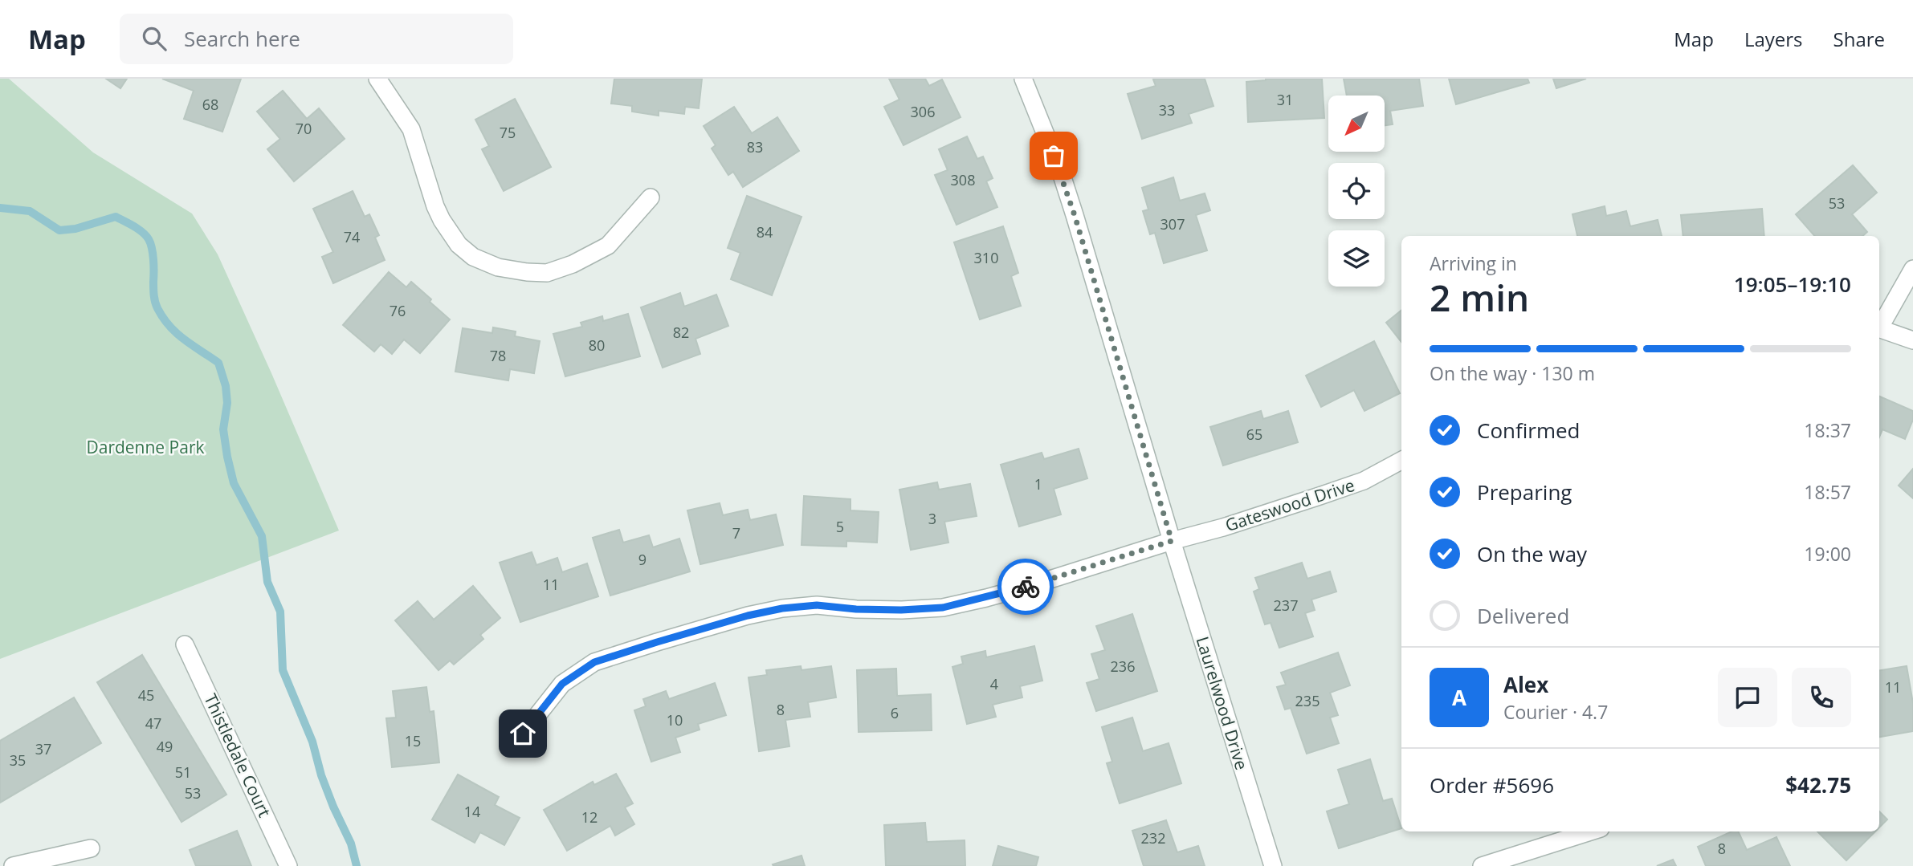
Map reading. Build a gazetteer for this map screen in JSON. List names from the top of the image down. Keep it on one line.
{"streets":{"street":["Gateswood Drive","Laurelwood Drive","Thistledale Court"]},"crossings":[["Gateswood Drive","Laurelwood Drive"]],"parks":["Dardenne Park"],"house_numbers":["31","68","33","306","70","75","83","308","53","307","84","74","310","76","82","80","78","65","1","3","5","7","9","11","237","236","4","11","45","235","8","6","10","47","15","49","37","35","51","53","14","12","232","8"],"north":"bottom left","page":{"header":"Map","search":"Search here","nav":["Map","Layers","Share"],"heading":["2 min","Arriving in","19:05–19:10"],"panel":["Alex","Courier · 4.7","Order #5696","$42.75"],"bar":"On the way · 130 m","list":[["Confirmed","18:37"],["Preparing","18:57"],["On the way","19:00"],"Delivered"],"round":"A"}}
